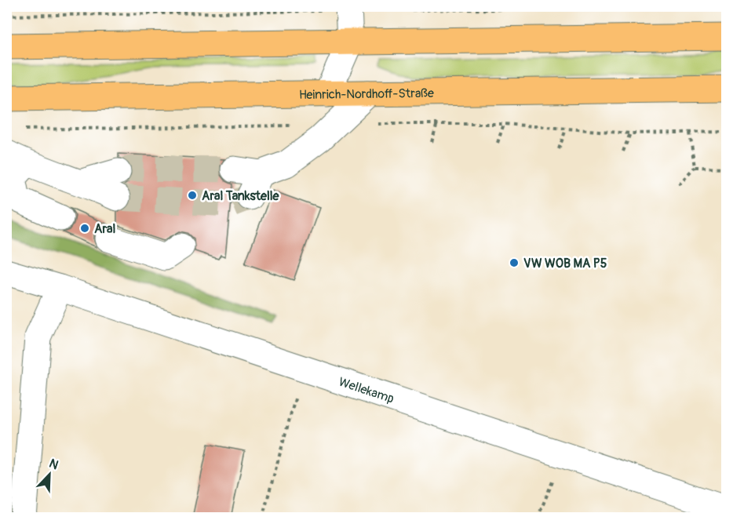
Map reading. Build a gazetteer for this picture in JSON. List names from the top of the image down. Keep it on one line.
{"streets":{"main road":["Heinrich-Nordhoff-Straße"],"street":["Wellekamp"]},"places":["Aral Tankstelle","Aral","VW WOB MA P5"],"north":"top right"}
